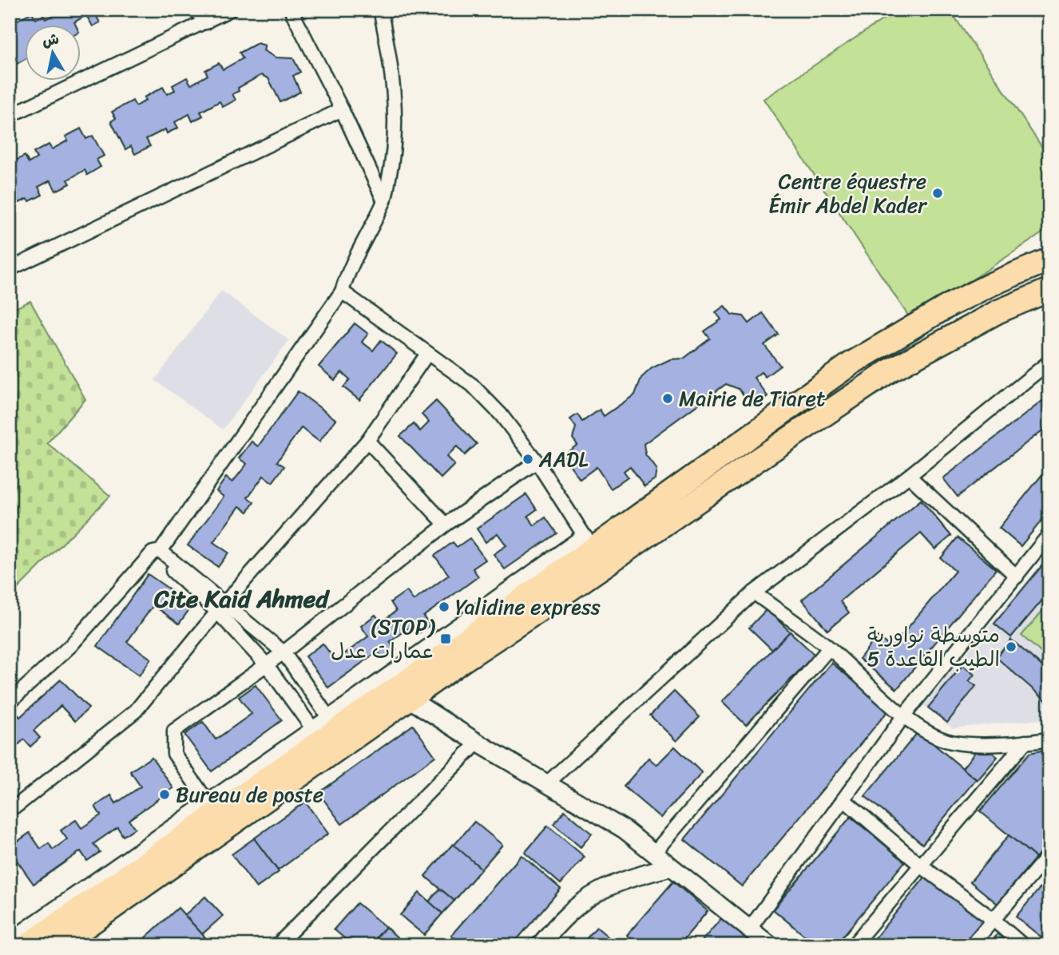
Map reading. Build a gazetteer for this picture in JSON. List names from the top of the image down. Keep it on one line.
{"districts":["Cite Kaid Ahmed"],"places":{"other":["Centre équestre Émir Abdel Kader","Mairie de Tiaret","AADL","Yalidine express","متوسطة نواورية الطيب القاعدة 5","Bureau de poste"],"transit":["(STOP) عمارات عدل"]},"north":"top"}
